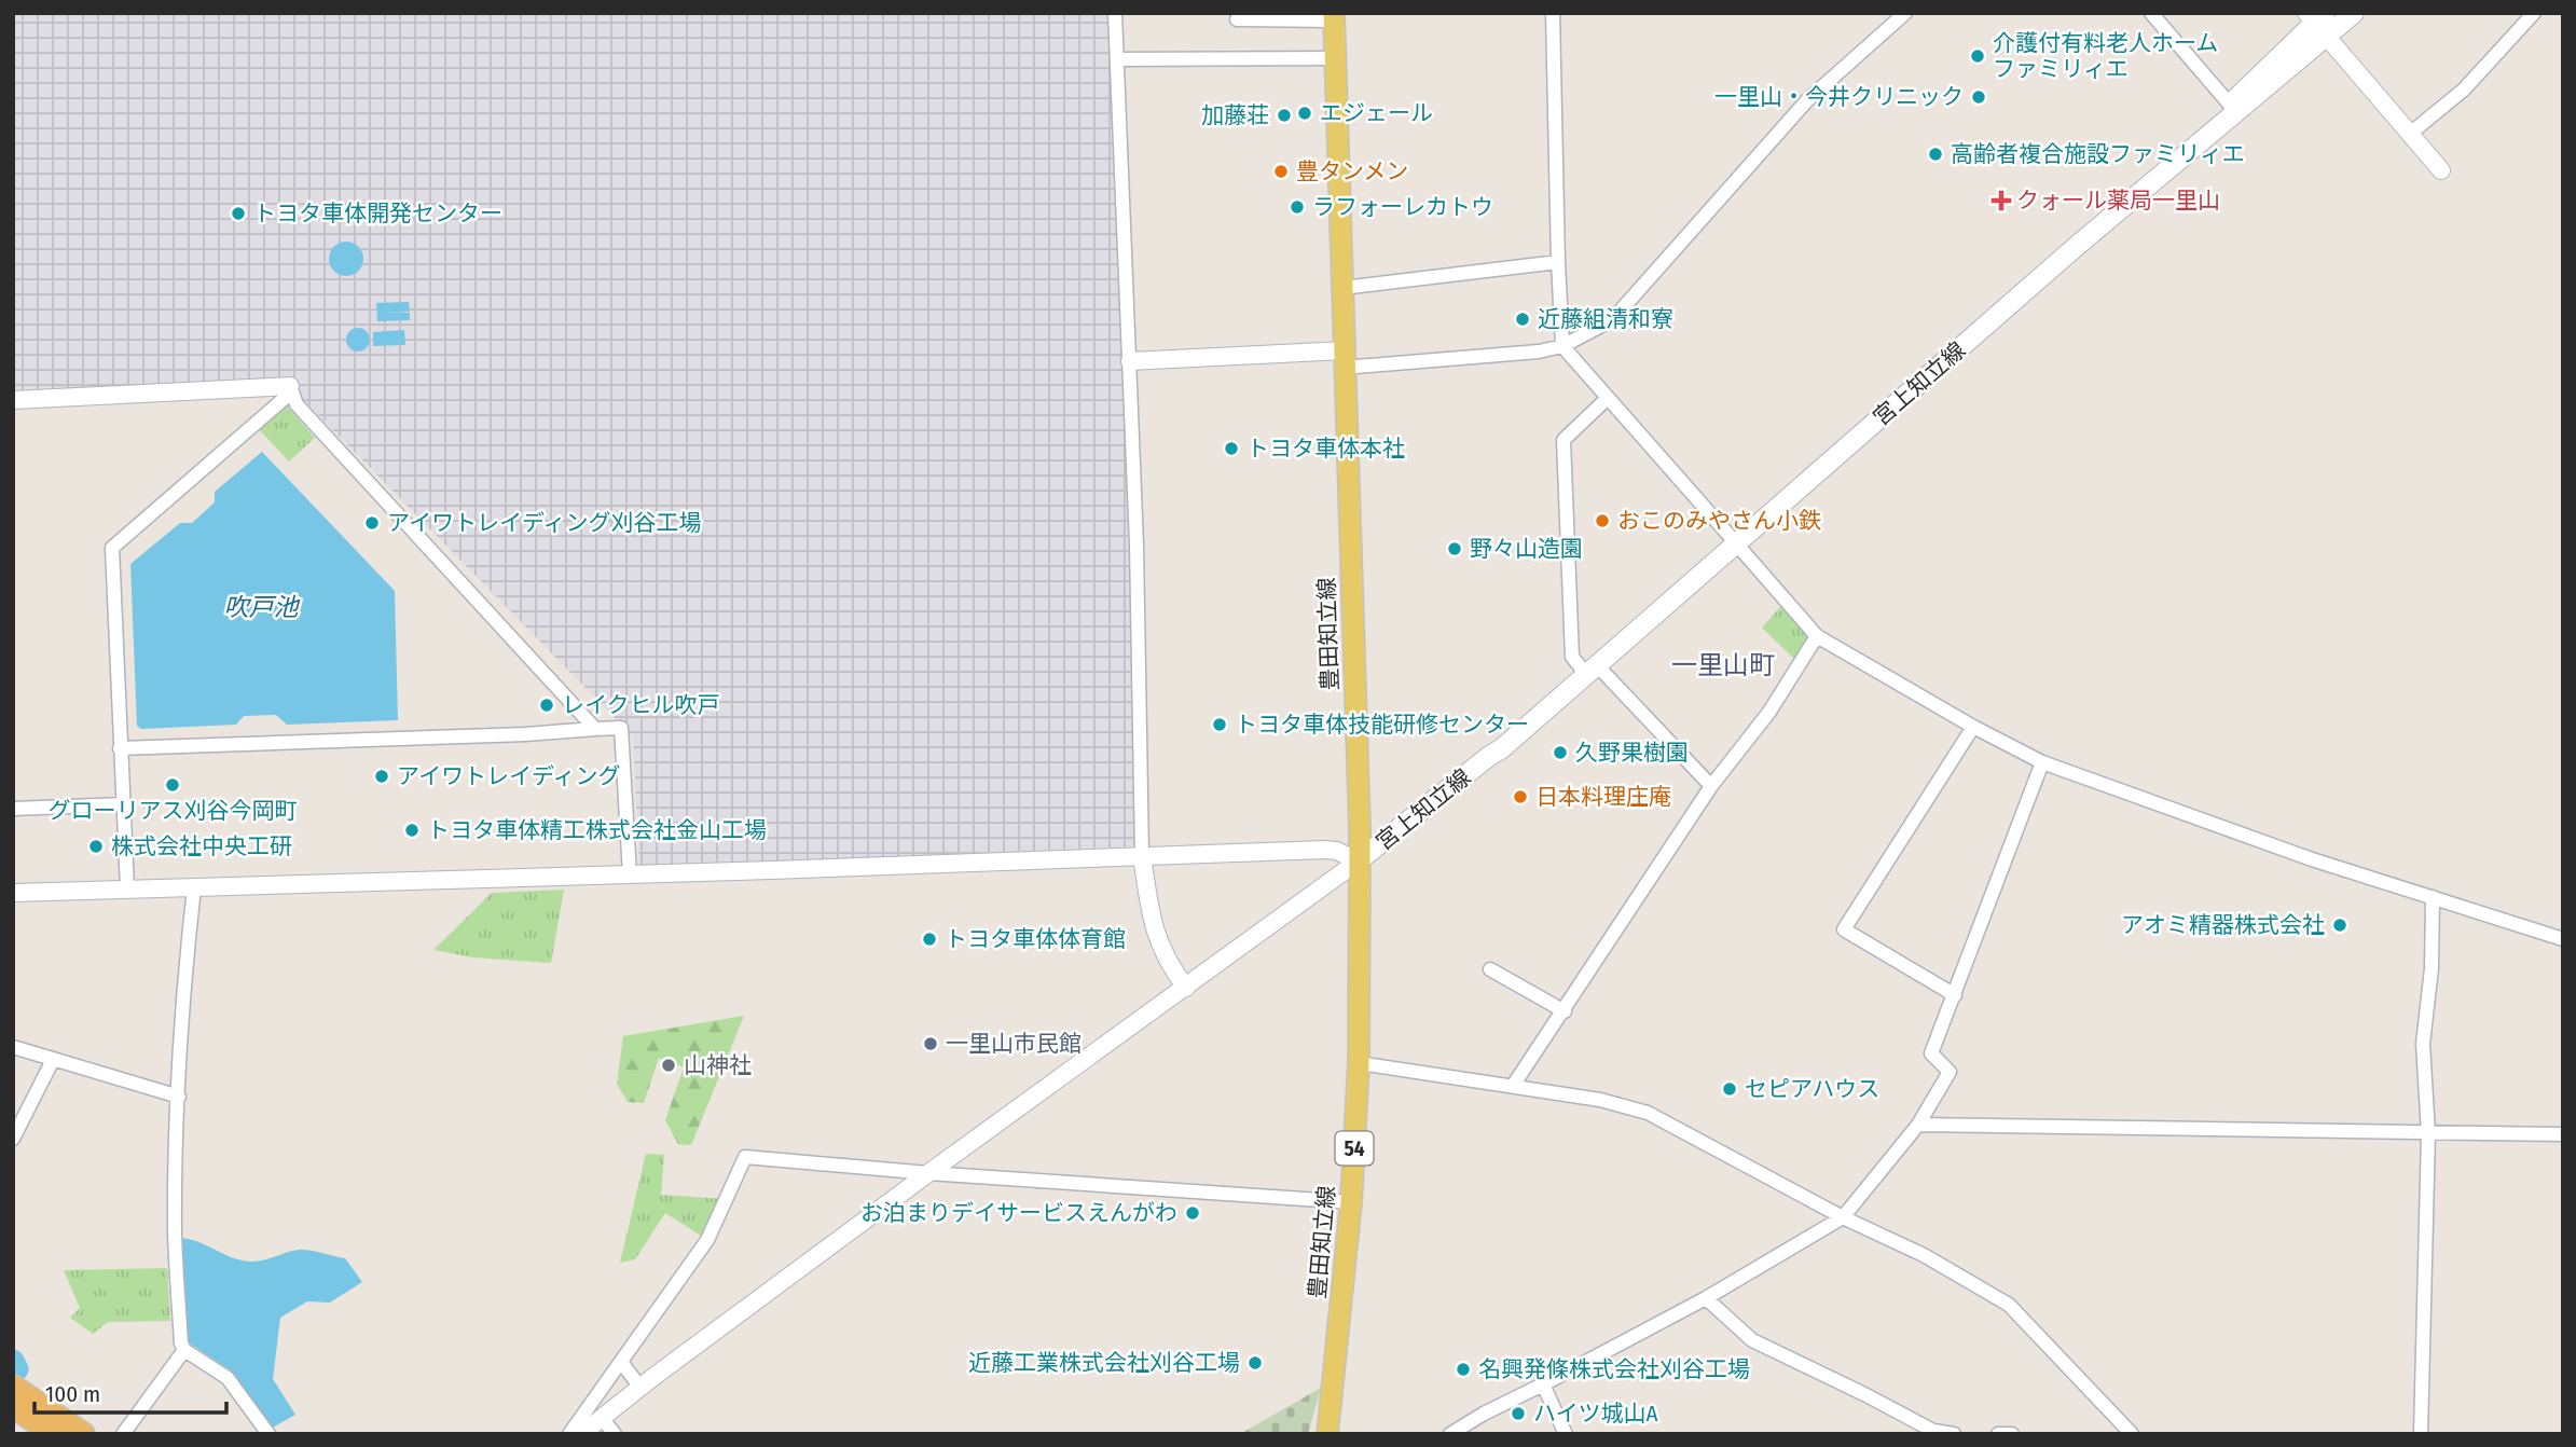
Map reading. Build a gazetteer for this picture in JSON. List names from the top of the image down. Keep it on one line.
{"streets":{"main road":["宮上知立線","豊田知立線","54"]},"crossings":[["宮上知立線","豊田知立線"]],"districts":["一里山町"],"water":["吹戸池"],"places":{"other":["介護付有料老人ホーム ファミリィエ","一里山・今井クリニック","エジェール","加藤荘","高齢者複合施設ファミリィエ","豊タンメン","ラフォーレカトウ","トヨタ車体開発センター","近藤組清和寮","トヨタ車体本社","おこのみやさん小鉄","アイワトレイディング刈谷工場","野々山造園","レイクヒル吹戸","トヨタ車体技能研修センター","久野果樹園","アイワトレイディング","グローリアス刈谷今岡町","日本料理庄庵","トヨタ車体精工株式会社金山工場","株式会社中央工研","アオミ精器株式会社","トヨタ車体体育館","一里山市民館","山神社","セピアハウス","お泊まりデイサービスえんがわ","近藤工業株式会社刈谷工場","名興発條株式会社刈谷工場","ハイツ城山A"],"health":["クォール薬局一里山"]},"scale_bar":"100 m"}
